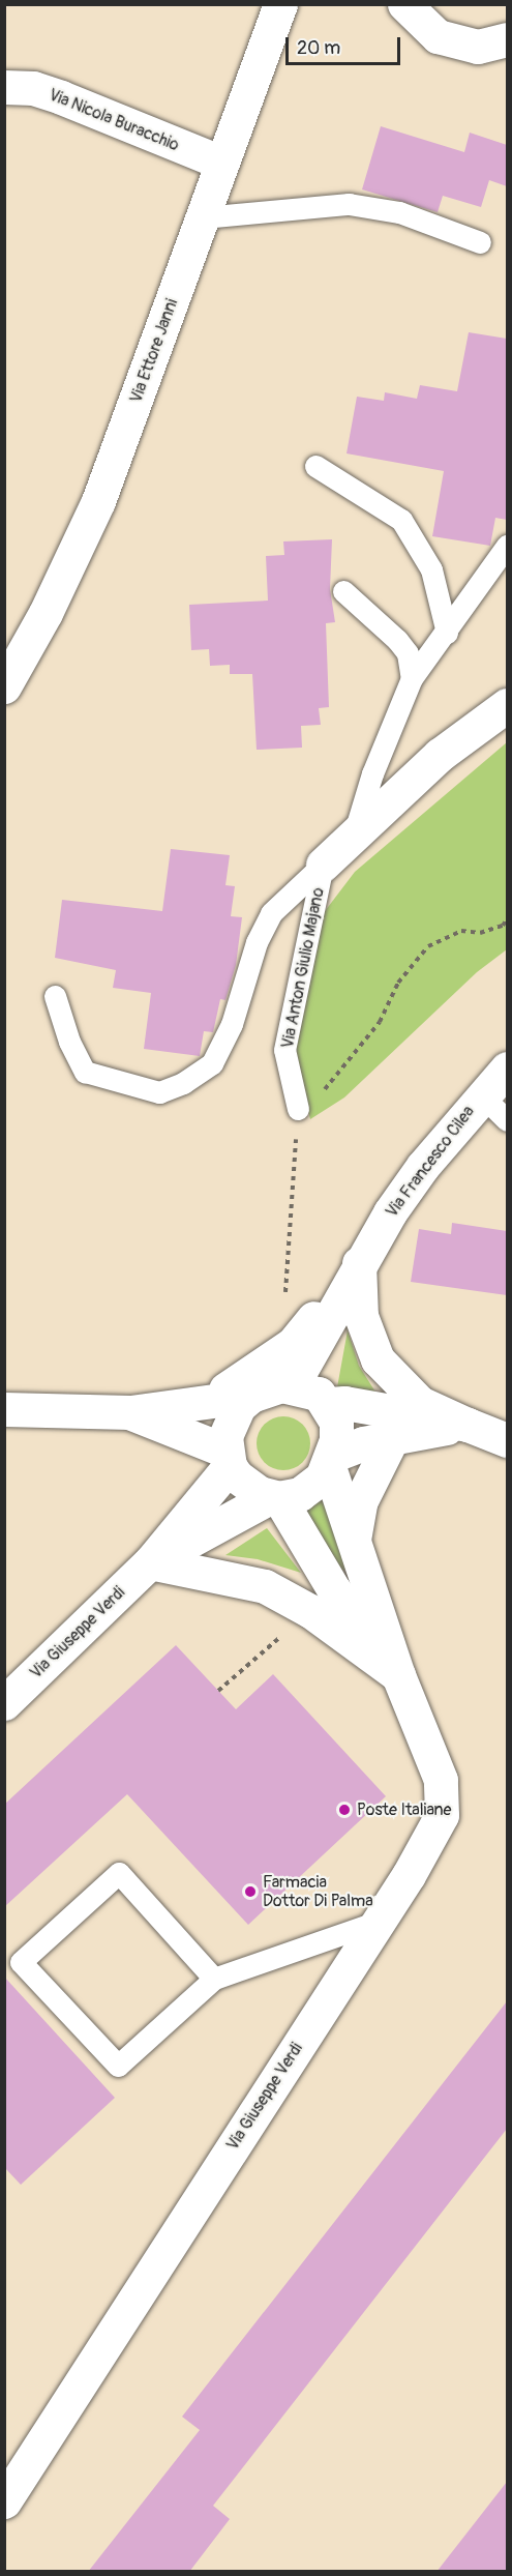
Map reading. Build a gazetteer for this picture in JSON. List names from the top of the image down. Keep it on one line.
{"streets":{"street":["Via Nicola Buracchio","Via Ettore Janni","Via Anton Giulio Majano","Via Francesco Cilea","Via Giuseppe Verdi"]},"crossings":[["Via Nicola Buracchio","Via Ettore Janni"],["Via Francesco Cilea","Via Giuseppe Verdi"]],"places":["Poste Italiane","Farmacia Dottor Di Palma"],"scale_bar":"20 m"}
